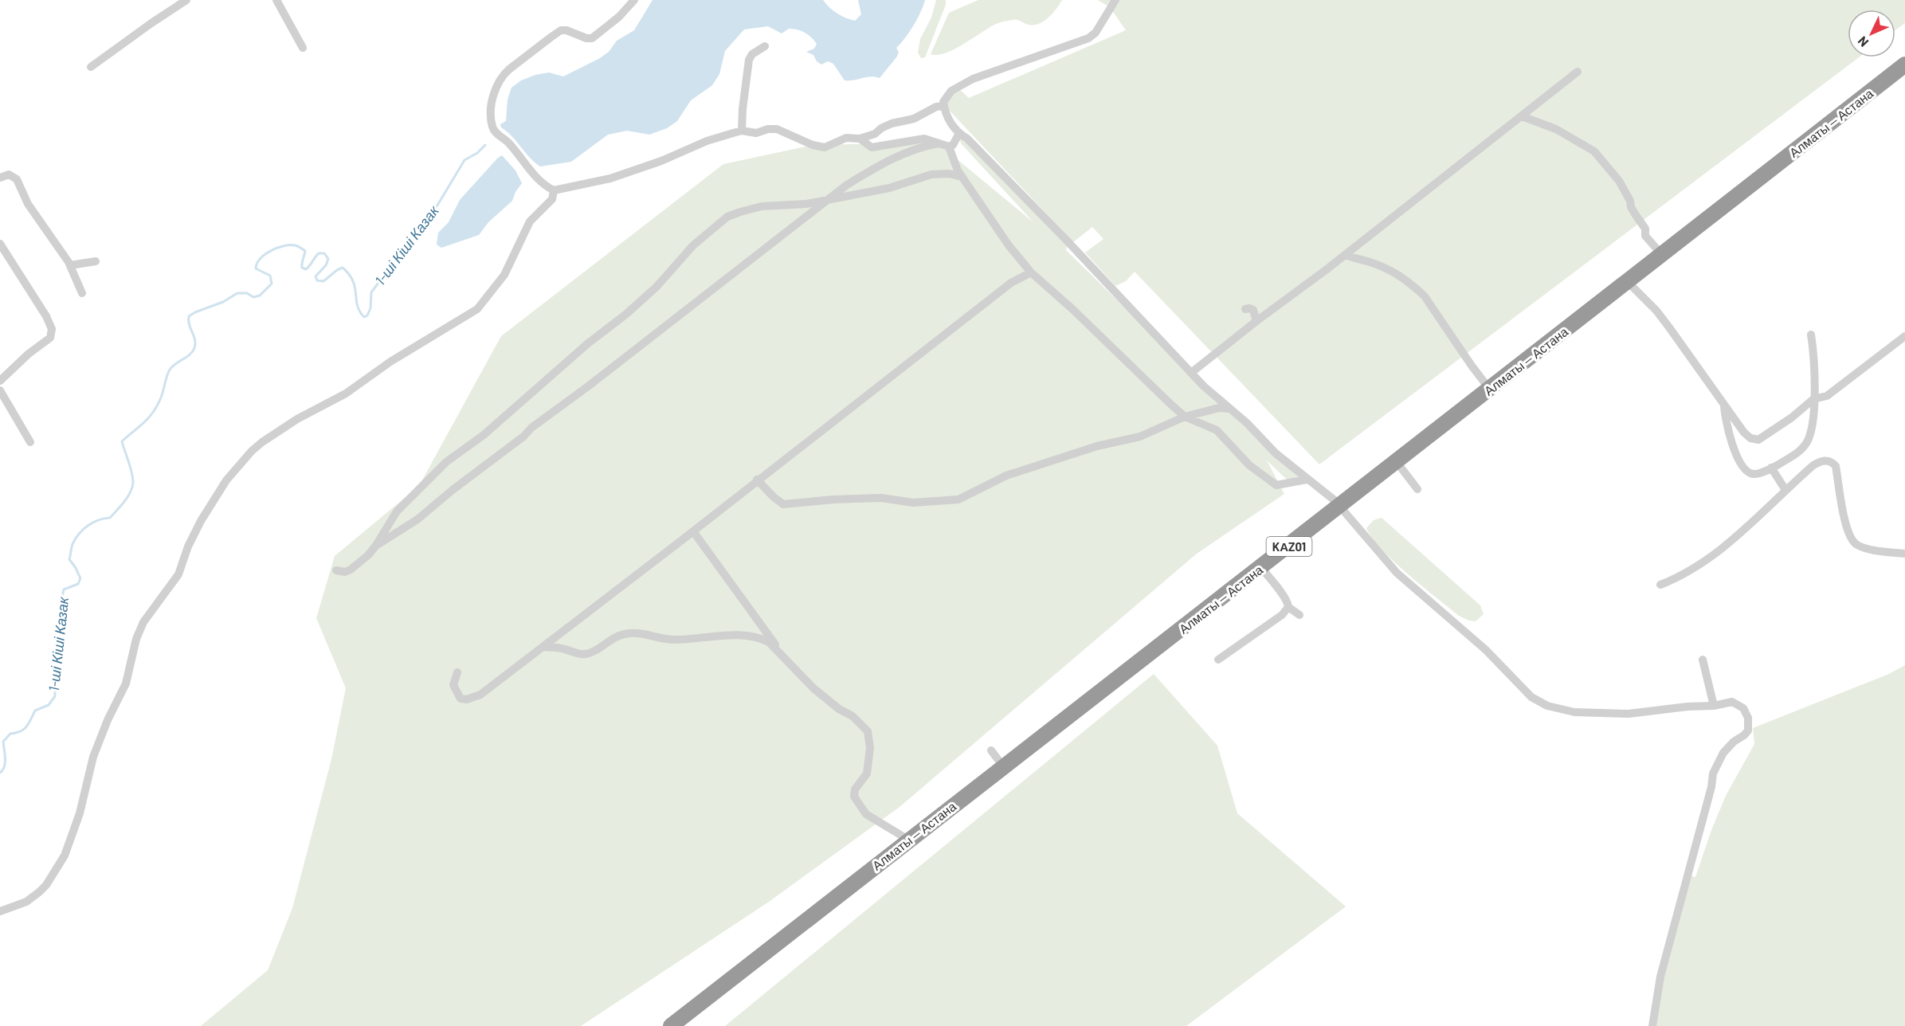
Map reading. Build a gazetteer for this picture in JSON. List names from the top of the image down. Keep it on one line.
{"streets":{"highway":["Алматы — Астана","KАZ01"]},"water":["1-ші Кіші Казак"],"north":"bottom left"}
